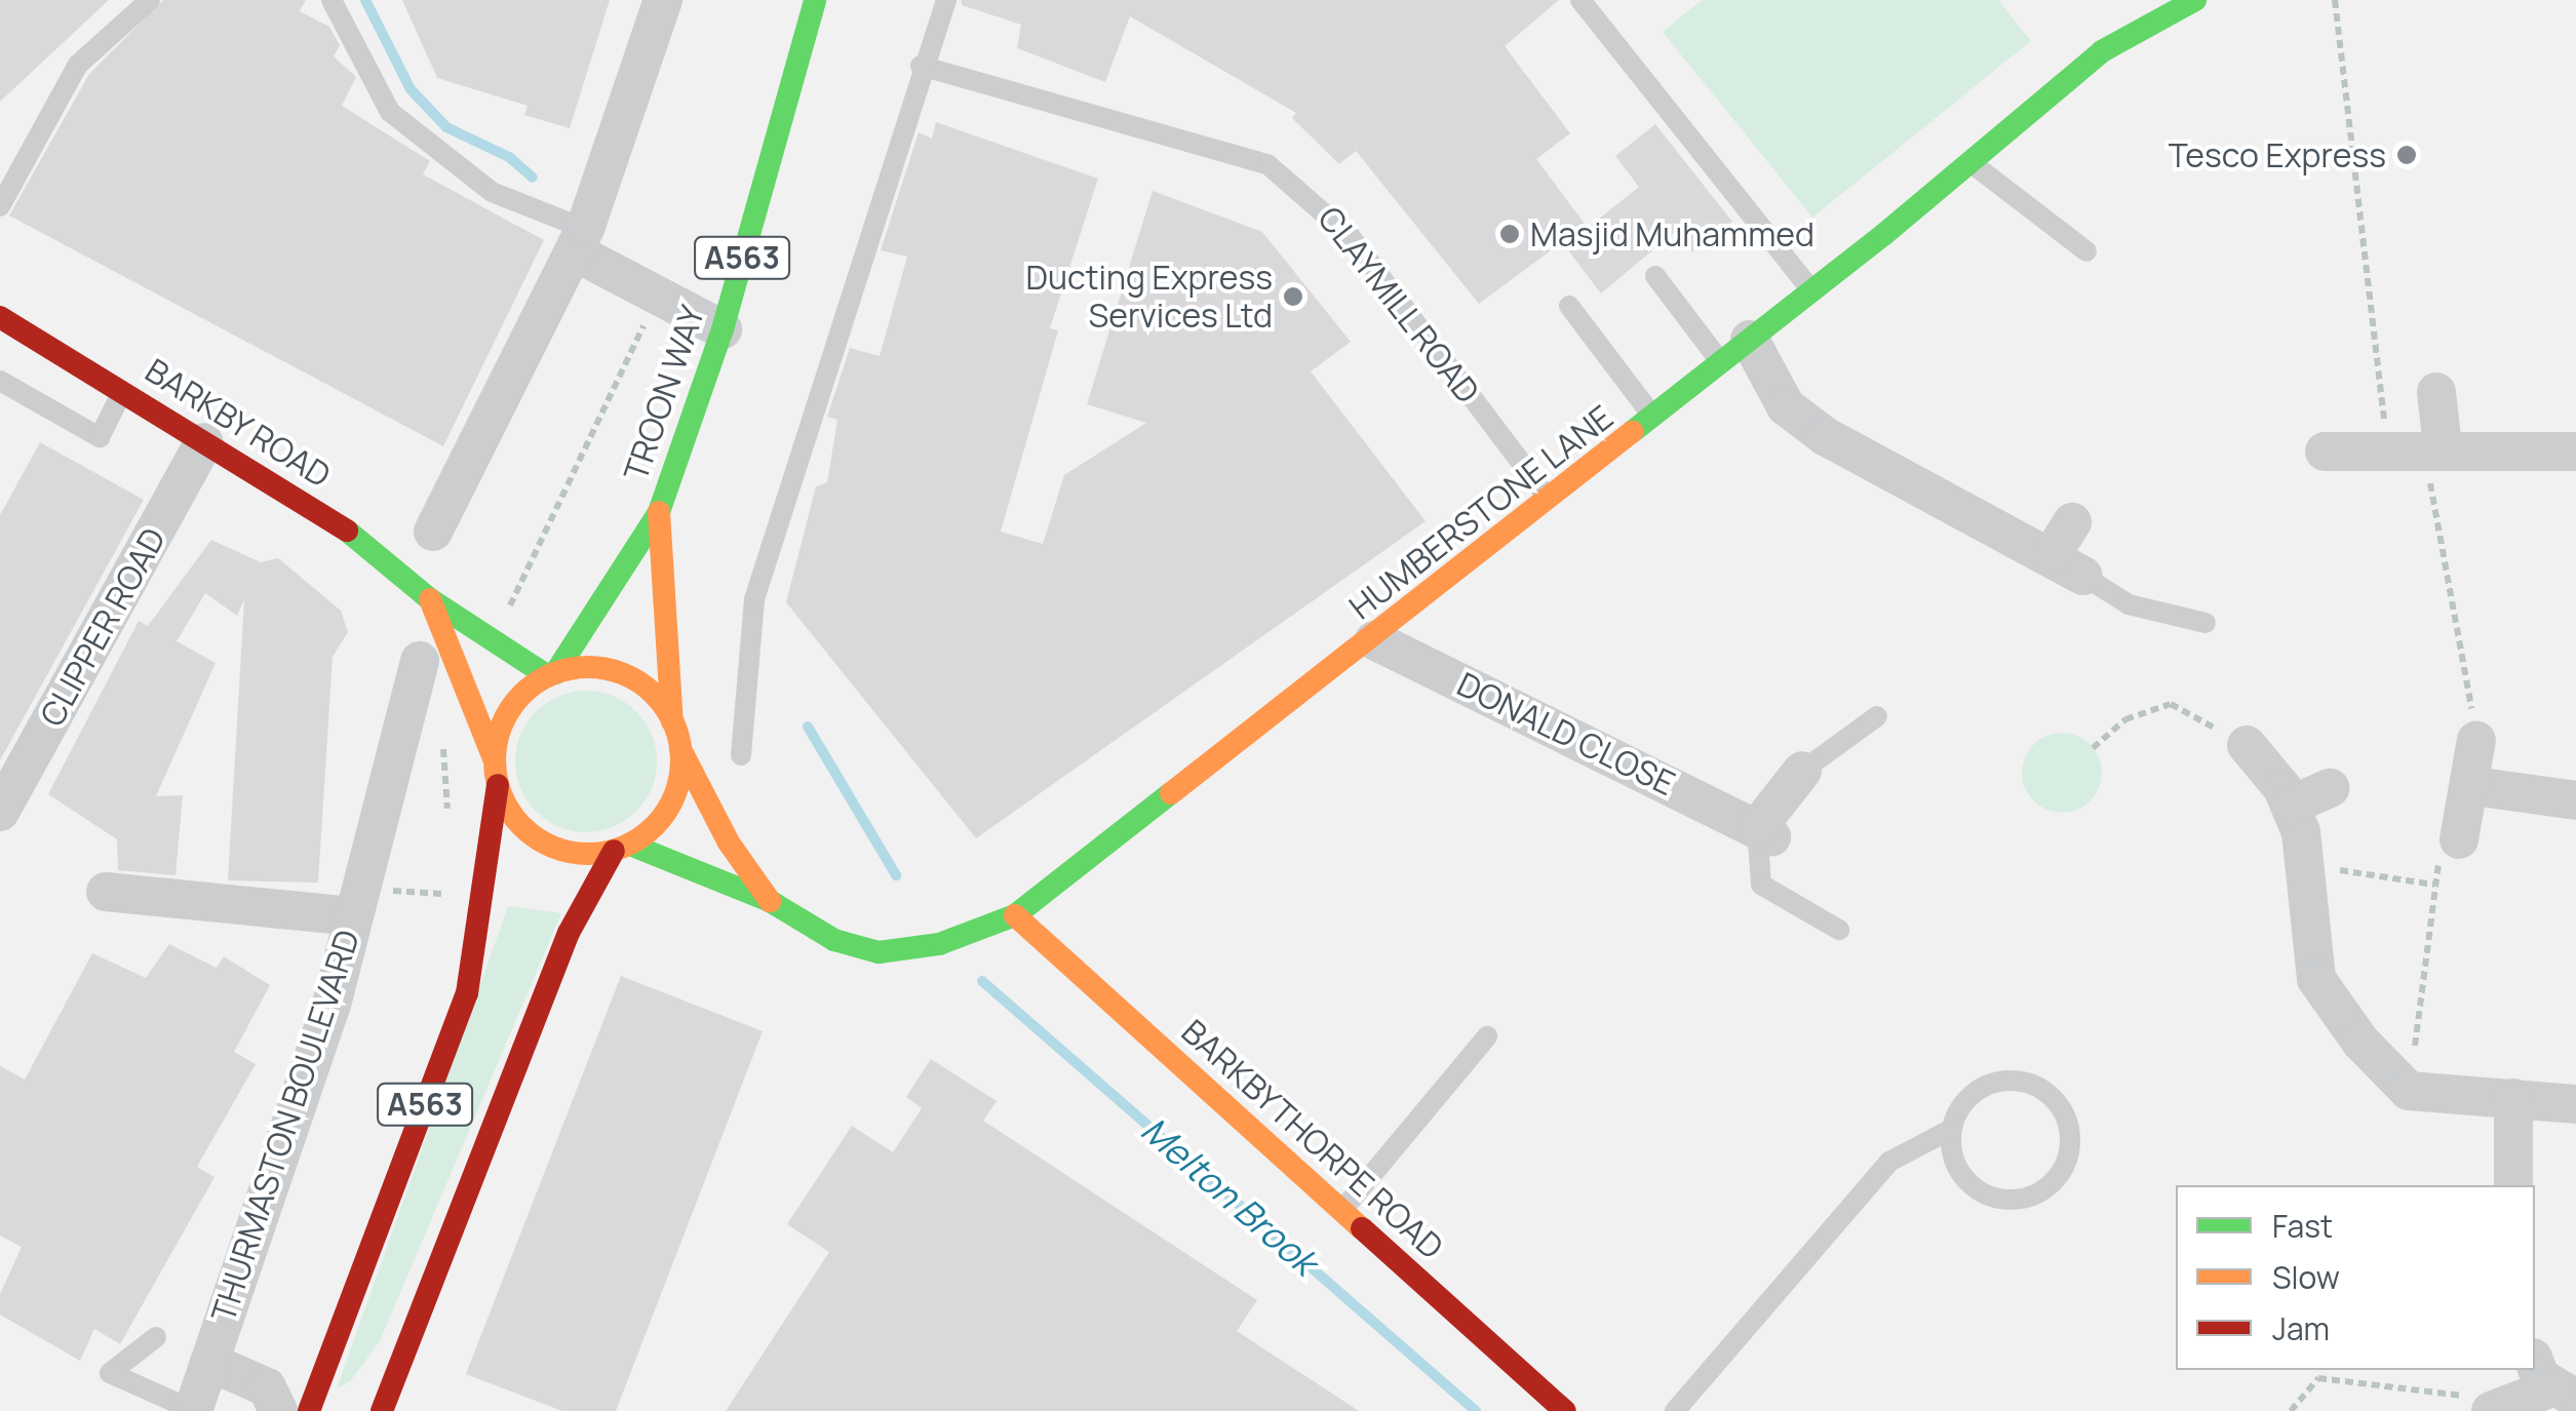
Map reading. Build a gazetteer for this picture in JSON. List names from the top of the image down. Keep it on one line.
{"streets":{"main road":["A563","TROON WAY","BARKBY ROAD","HUMBERSTONE LANE","BARKBYTHORPE ROAD"],"street":["CLIPPER ROAD","DONALD CLOSE","THURMASTON BOULEVARD"],"lane":["CLAYMILL ROAD"]},"crossings":[["A563","TROON WAY"],["A563","BARKBY ROAD"],["A563","HUMBERSTONE LANE"],["CLAYMILL ROAD","HUMBERSTONE LANE"],["TROON WAY","BARKBY ROAD"],["TROON WAY","HUMBERSTONE LANE"],["BARKBY ROAD","HUMBERSTONE LANE"],["BARKBY ROAD","CLIPPER ROAD"],["HUMBERSTONE LANE","DONALD CLOSE"],["HUMBERSTONE LANE","BARKBYTHORPE ROAD"]],"water":["Melton Brook"],"places":["Tesco Express","Masjid Muhammed","Ducting Express Services Ltd"],"legend":["Fast","Slow","Jam"]}
